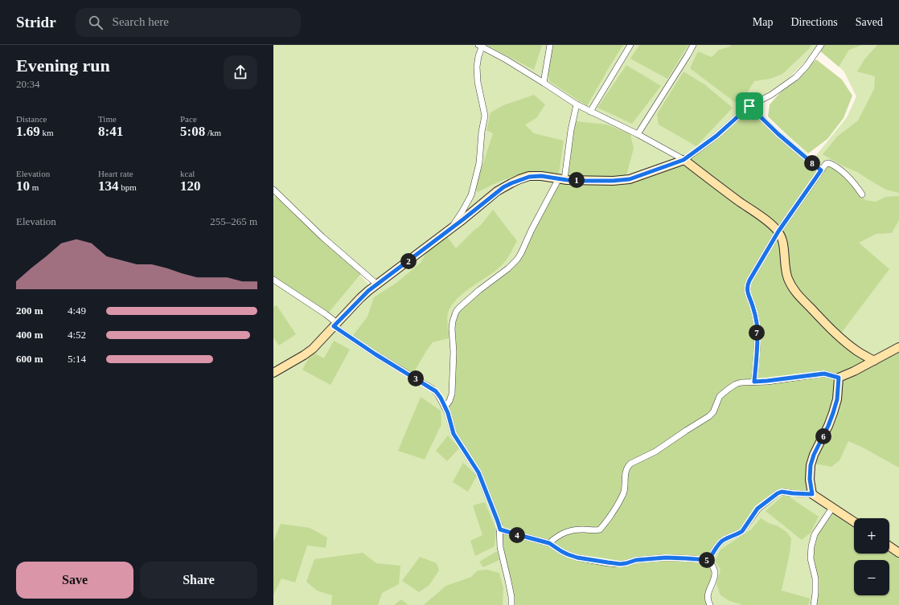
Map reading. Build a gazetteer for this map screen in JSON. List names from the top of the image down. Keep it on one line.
{"page":{"header":"Stridr","search":"Search here","nav":["Map","Directions","Saved"],"heading":["Evening run","20:34"],"stats":[["Distance","1.69 km"],["Time","8:41"],["Pace","5:08 /km"],["Elevation","10 m"],["Heart rate","134 bpm"],["kcal","120"]],"pins":["8","1","2","7","3","6","4","5"],"chart":["Elevation","255–265 m"],"list":[{"name":"200 m","note":"4:49"},{"name":"400 m","note":"4:52"},{"name":"600 m","note":"5:14"}],"map_buttons":["+","−"],"buttons":["Save","Share"]}}
